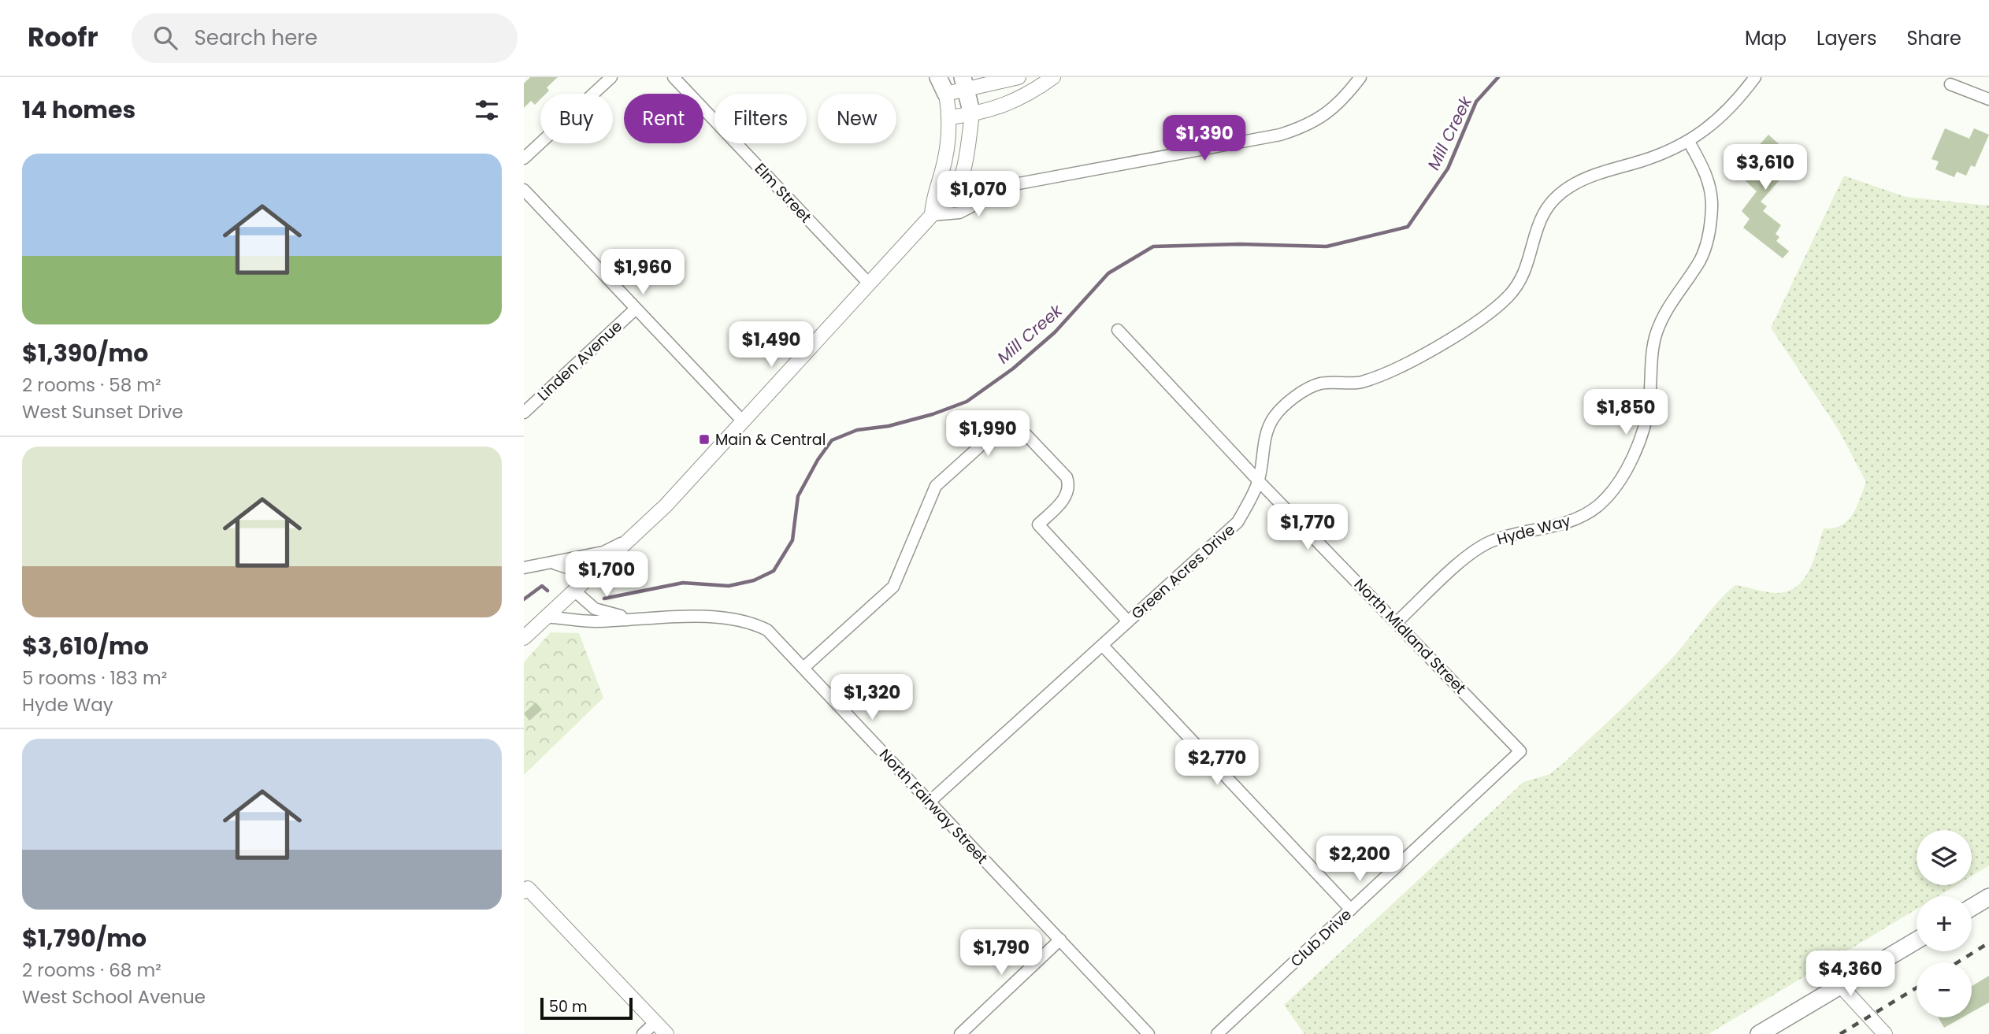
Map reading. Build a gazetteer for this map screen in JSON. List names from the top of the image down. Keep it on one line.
{"streets":{"street":["Elm Street","Linden Avenue","Hyde Way","Green Acres Drive","North Midland Street","North Fairway Street","Club Drive"]},"crossings":[["Hyde Way","Green Acres Drive"],["Hyde Way","North Midland Street"],["Green Acres Drive","North Midland Street"],["Green Acres Drive","North Fairway Street"],["North Midland Street","Club Drive"]],"water":["Mill Creek"],"places":{"transit":["Main & Central"]},"scale_bar":"50 m","page":{"header":"Roofr","search":"Search here","nav":["Map","Layers","Share"],"heading":"14 homes","chip":["Buy","Rent","Filters","New"],"price":["$1,390","$3,610","$1,070","$1,960","$1,490","$1,850","$1,990","$1,770","$1,700","$1,320","$2,770","$2,200","$1,790","$4,360"],"list":[{"name":"$1,390/mo","note":"2 rooms · 58 m² · West Sunset Drive"},{"name":"$3,610/mo","note":"5 rooms · 183 m² · Hyde Way"},{"name":"$1,790/mo","note":"2 rooms · 68 m² · West School Avenue"}],"map_buttons":["+","−"],"scale":"50 m"}}
